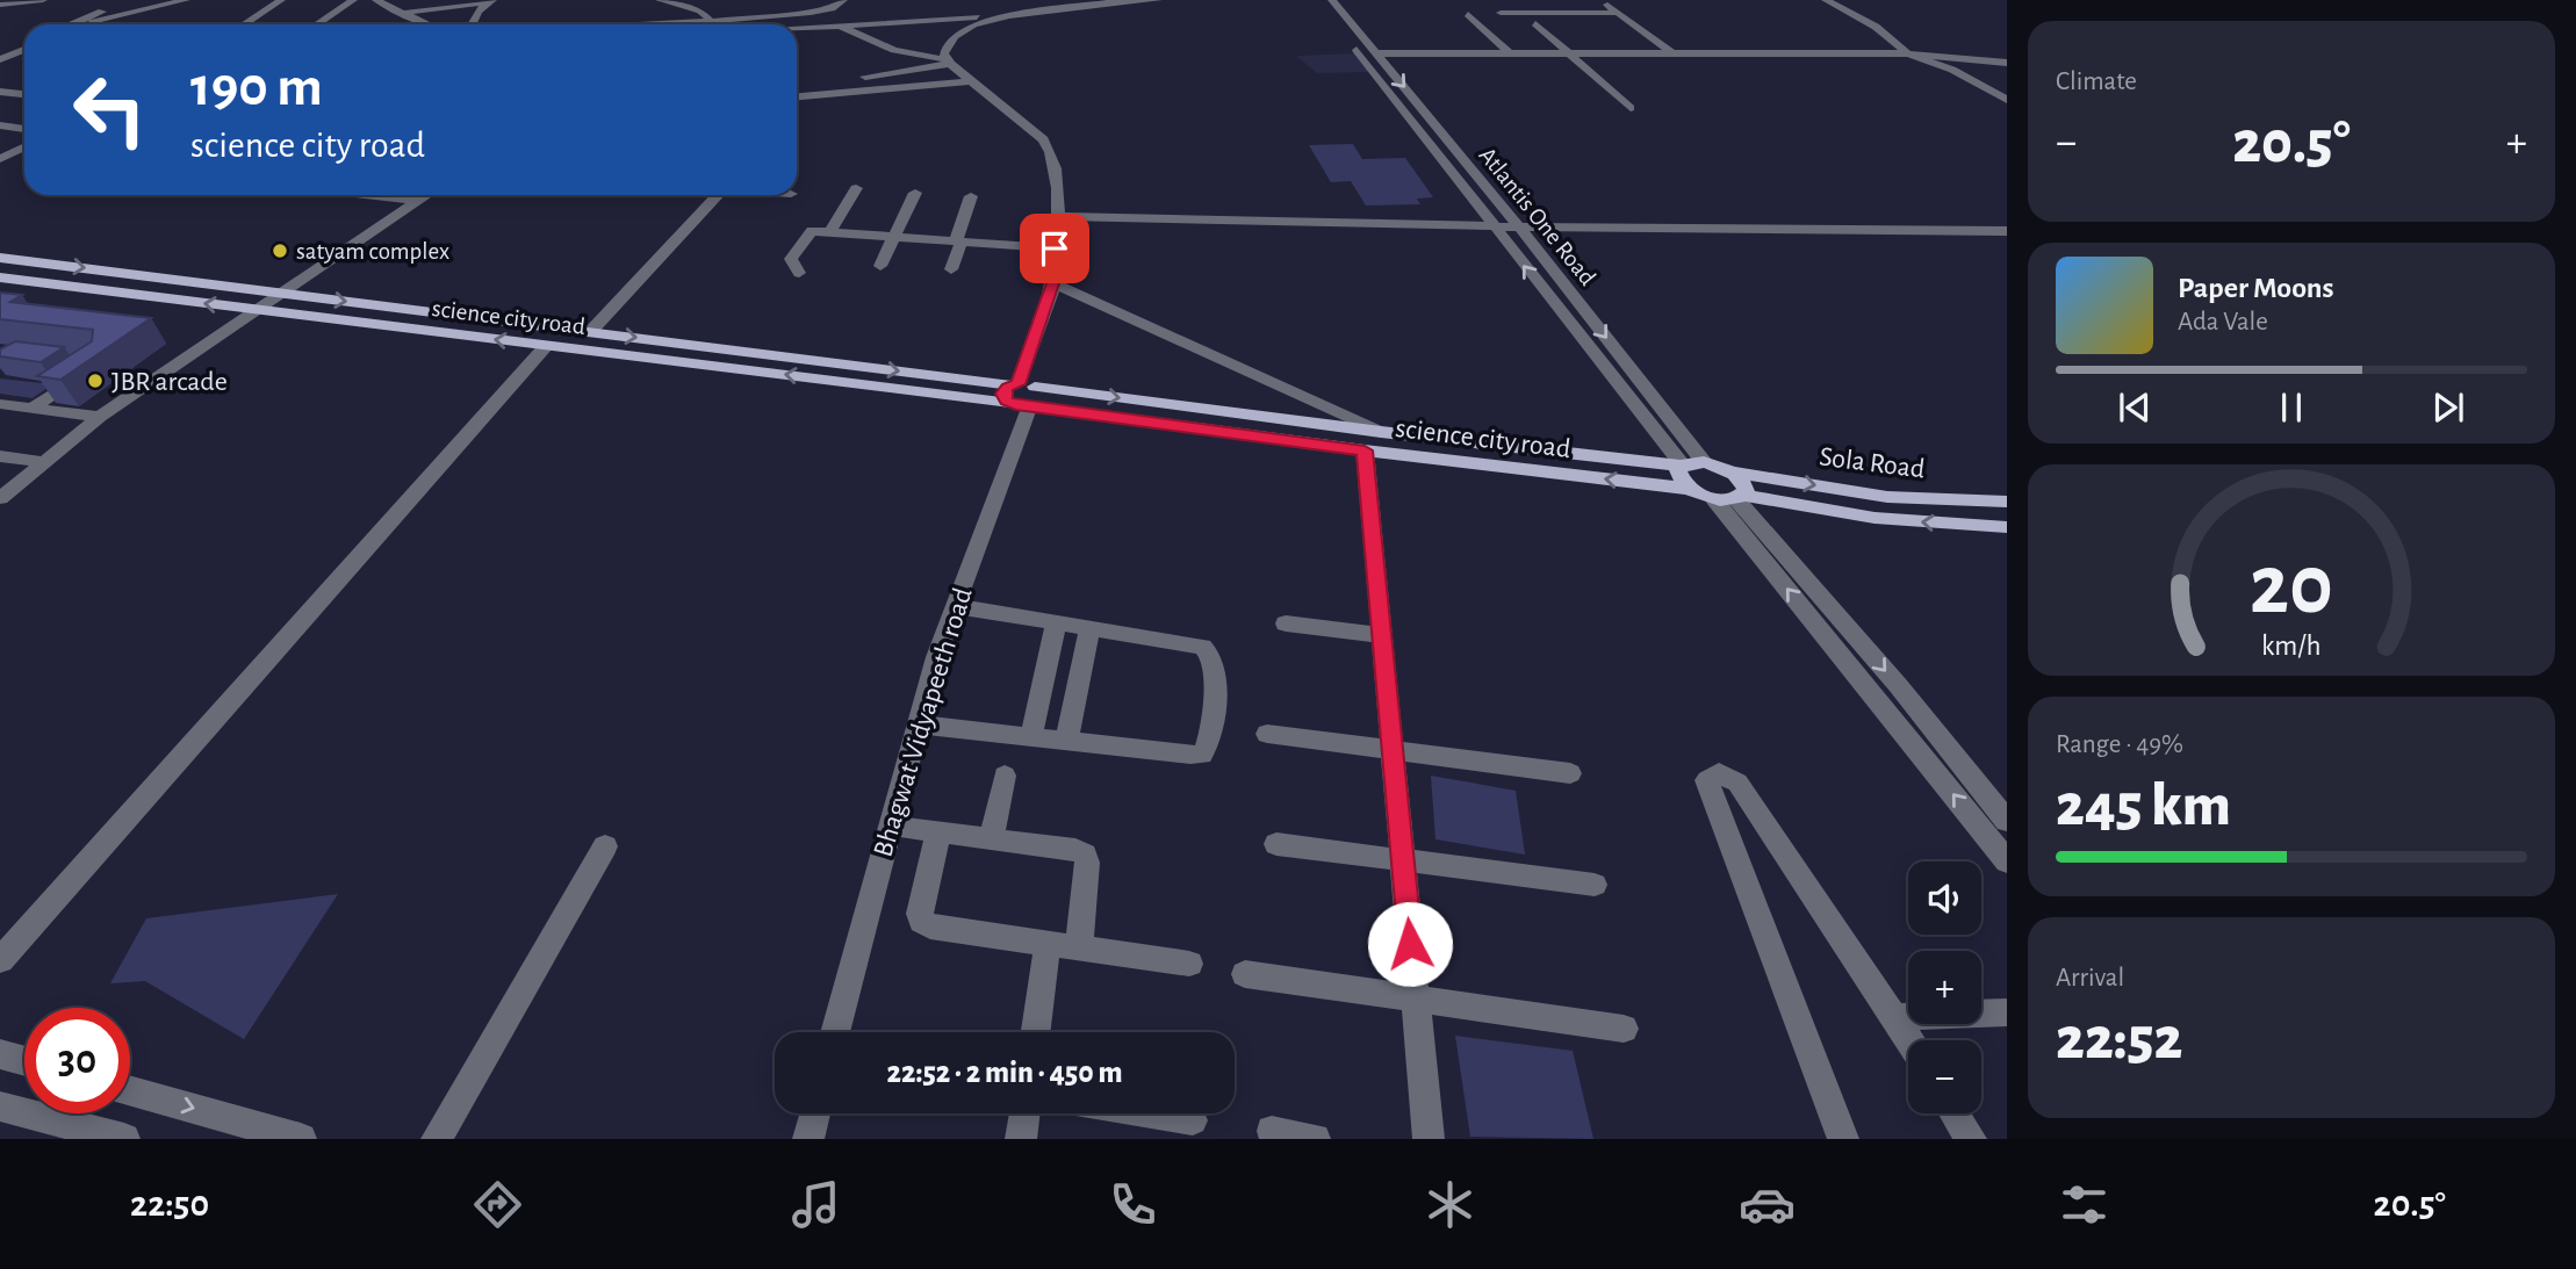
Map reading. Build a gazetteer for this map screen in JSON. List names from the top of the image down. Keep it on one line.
{"streets":{"main road":["science city road","Sola Road"],"street":["Atlantis One Road","Bhagwat Vidyapeeth road"]},"crossings":[["Atlantis One Road","Sola Road"],["science city road","Sola Road"],["science city road","Bhagwat Vidyapeeth road"]],"places":["satyam complex","JBR arcade"],"page":{"tile":["Climate",["Range · 49%","245 km"],["Arrival","22:52"]],"turn":["190 m","science city road"],"heat":["−","20.5°","+"],"song":["Paper Moons","Ada Vale"],"map_buttons":["+","−"],"limit":"30","trip":"22:52 · 2 min · 450 m","tabs":["22:50","20.5°"],"gauge":["20","km/h"]}}
